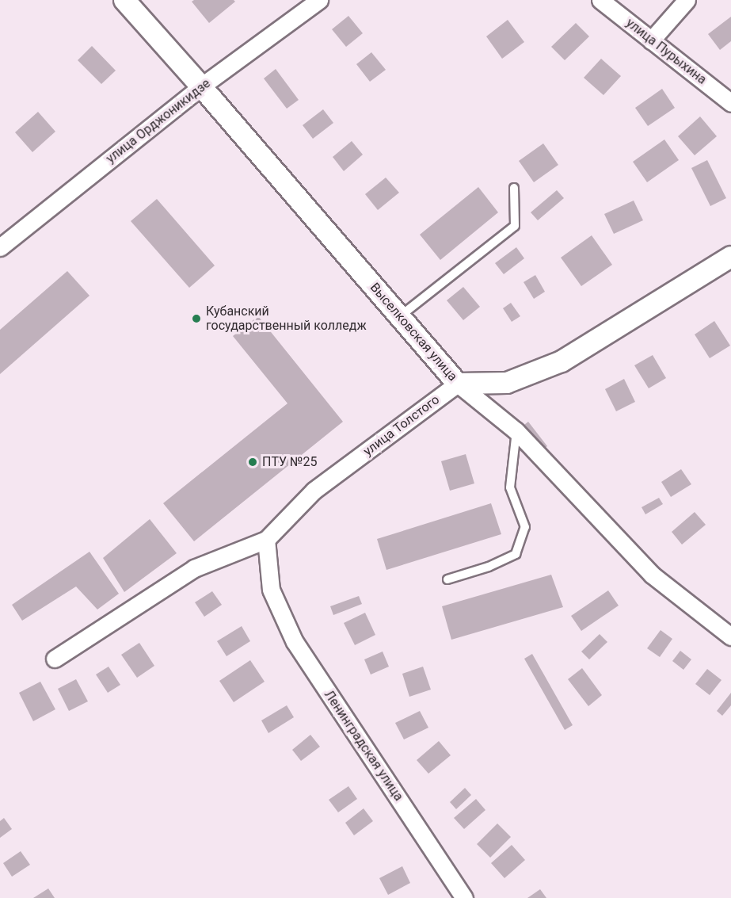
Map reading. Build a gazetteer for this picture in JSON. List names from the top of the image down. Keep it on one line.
{"streets":{"street":["улица Пурыхина","улица Орджоникидзе","Выселковская улица","улица Толстого","Ленинградская улица"]},"crossings":[["улица Орджоникидзе","Выселковская улица"],["Выселковская улица","улица Толстого"],["улица Толстого","Ленинградская улица"]],"places":["Кубанский государственный колледж","ПТУ №25"]}
